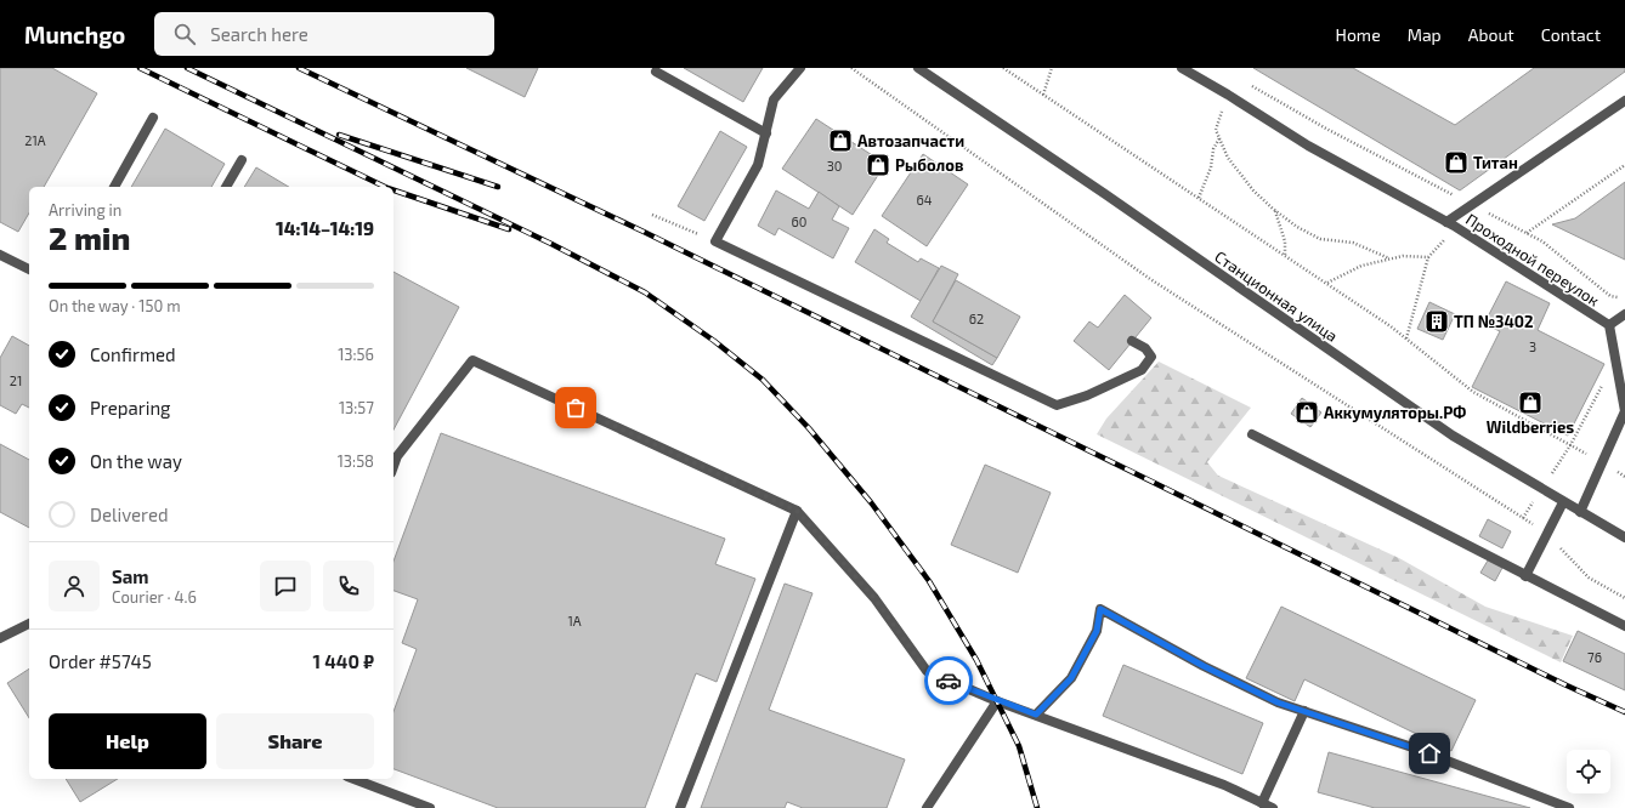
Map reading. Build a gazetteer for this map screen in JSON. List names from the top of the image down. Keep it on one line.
{"streets":{"street":["Проходной переулок","Станционная улица"]},"crossings":[["Проходной переулок","Станционная улица"]],"places":{"shop":["Автозапчасти","Титан","Рыболов","Wildberries","Аккумуляторы.РФ"],"building":["ТП №3402"]},"house_numbers":["21А","30","64","60","62","3","21","1А","76"],"page":{"header":"Munchgo","search":"Search here","nav":["Home","Map","About","Contact"],"heading":["2 min","Arriving in","14:14–14:19"],"panel":["Sam","Courier · 4.6","Order #5745","1 440 ₽"],"bar":"On the way · 150 m","list":[["Confirmed","13:56"],["Preparing","13:57"],["On the way","13:58"],"Delivered"],"buttons":["Help","Share"]}}
